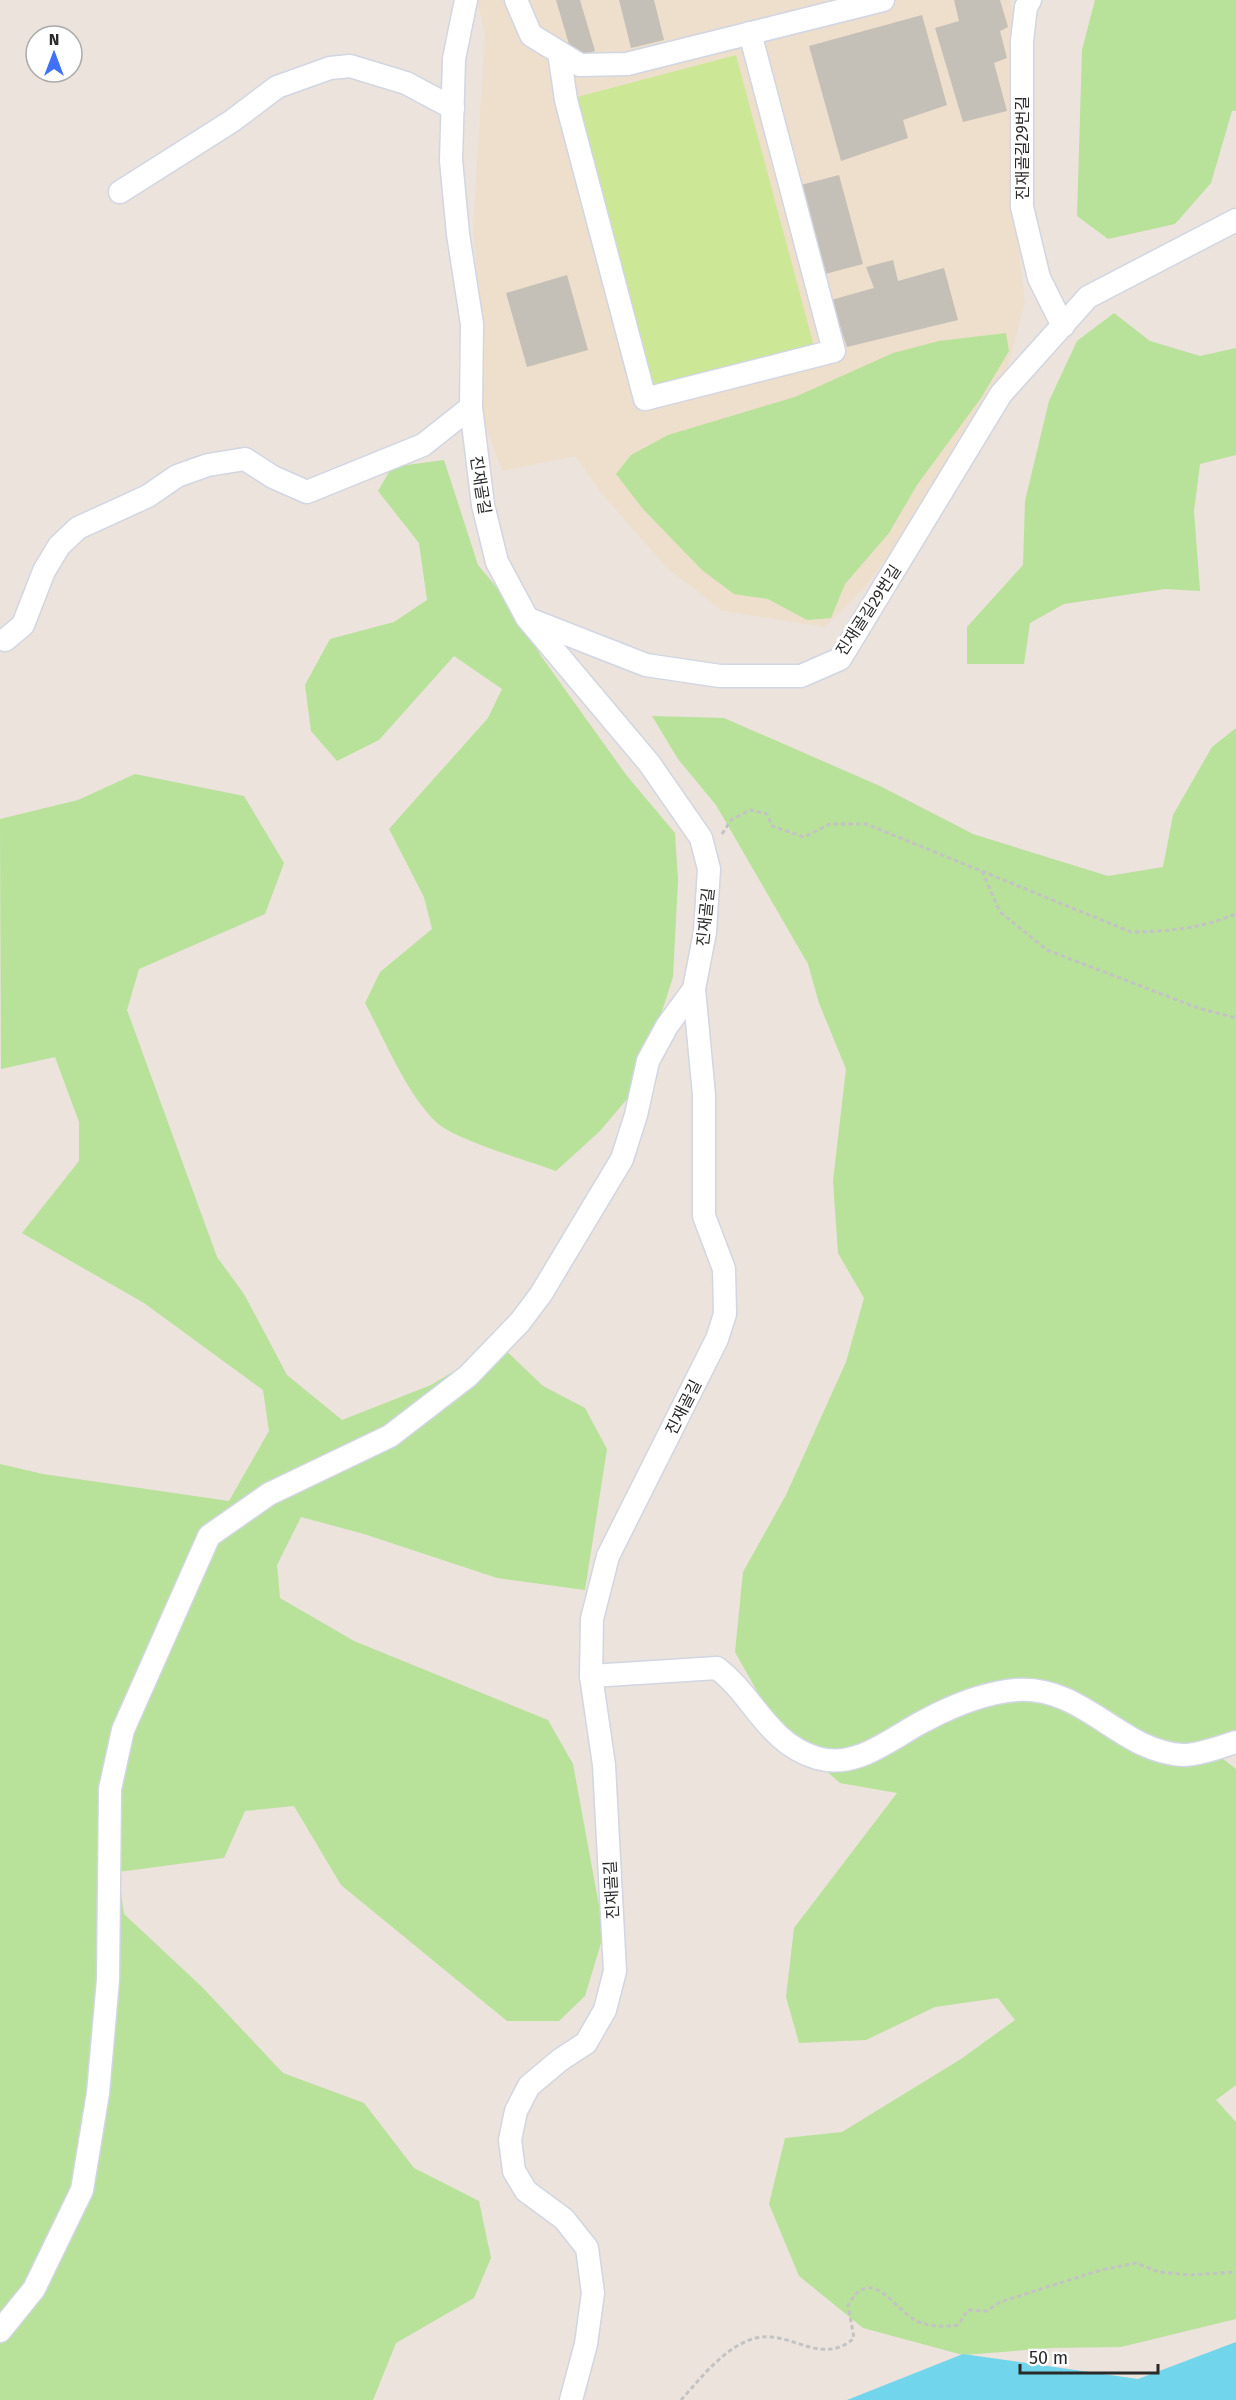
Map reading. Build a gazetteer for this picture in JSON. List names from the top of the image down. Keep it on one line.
{"streets":{"street":["진재골길29번길","진재골길"]},"crossings":[["진재골길29번길","진재골길"]],"scale_bar":"50 m","north":"top"}
